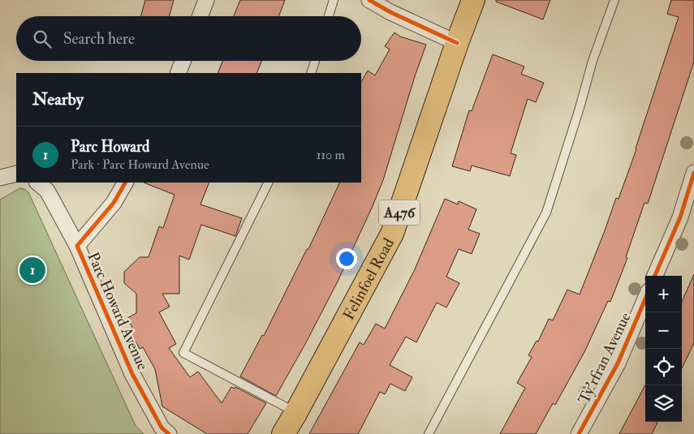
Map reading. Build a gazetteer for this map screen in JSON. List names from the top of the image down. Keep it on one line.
{"streets":{"main road":["A476","Felinfoel Road"],"street":["Parc Howard Avenue","Ty'rfran Avenue"]},"page":{"search":"Search here","heading":"Nearby","list":[{"mark":"1","name":"Parc Howard","note":"Park · Parc Howard Avenue","value":"110 m"}],"pins":"1","map_buttons":["+","−"]}}
